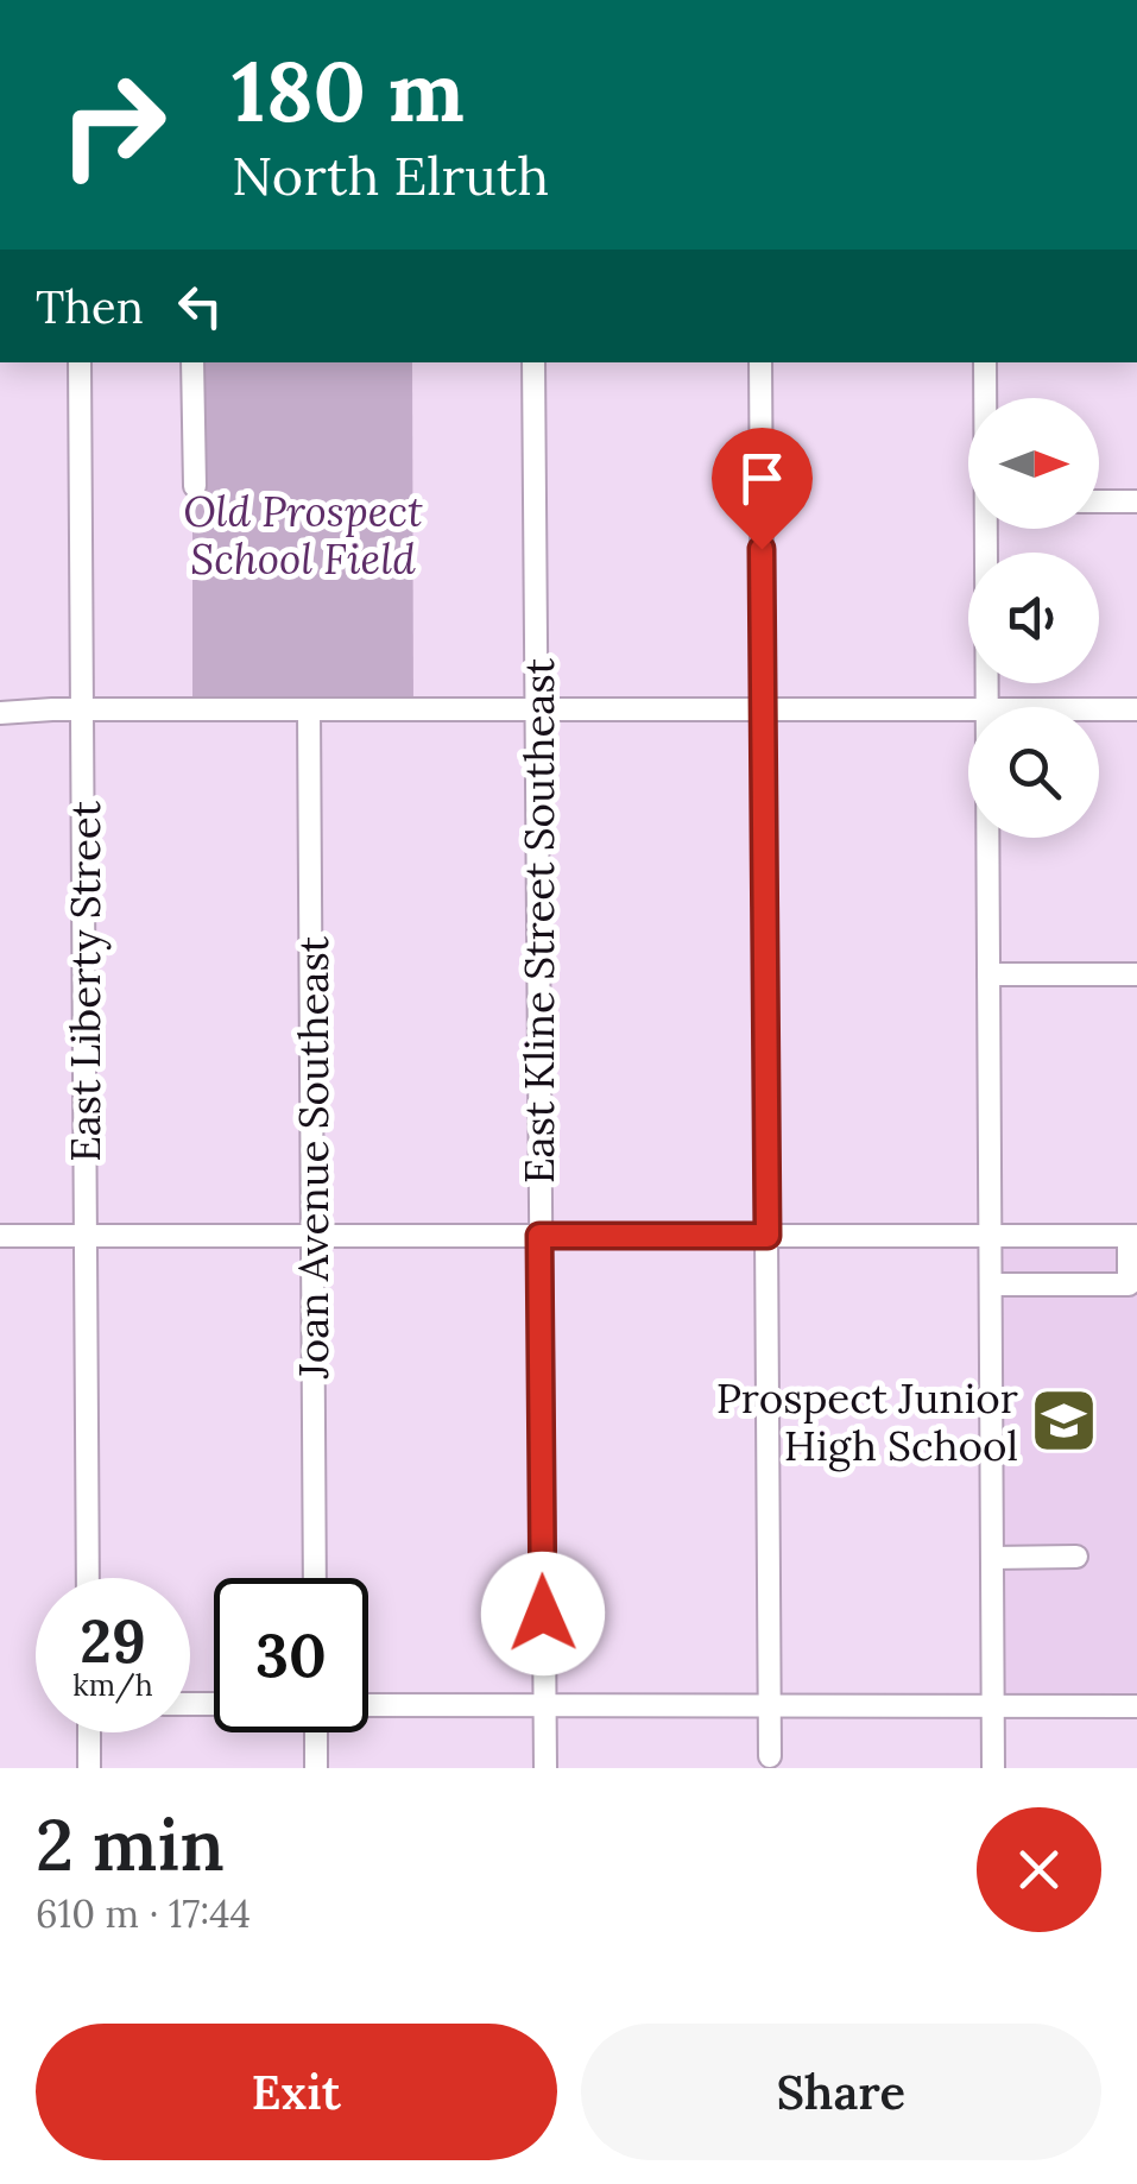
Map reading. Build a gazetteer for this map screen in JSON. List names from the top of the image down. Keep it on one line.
{"streets":{"street":["East Kline Street Southeast","East Liberty Street","Joan Avenue Southeast"]},"parks":["Old Prospect School Field"],"places":{"school or university":["Prospect Junior High School"]},"north":"right","page":{"turn":["180 m","North Elruth"],"then":"Then","speed":"29 km/h","limit":"30","heading":["2 min","610 m · 17:44"],"buttons":["Exit","Share"]}}
